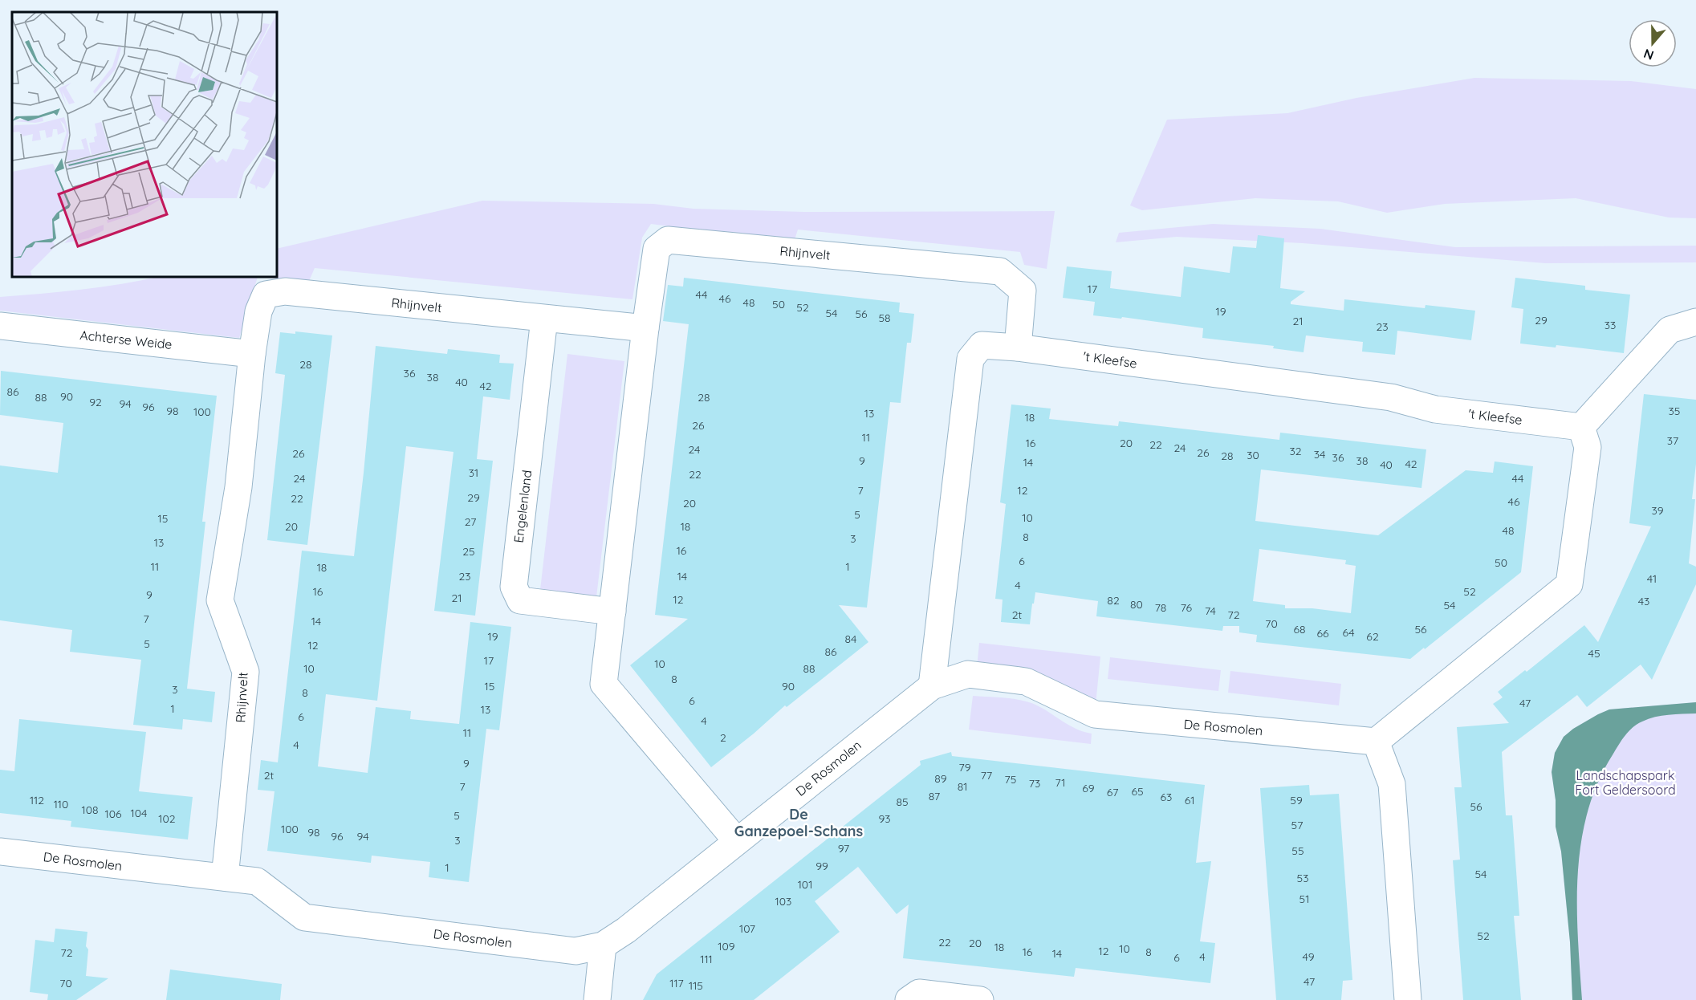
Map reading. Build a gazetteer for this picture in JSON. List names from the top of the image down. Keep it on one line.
{"streets":{"street":["Rhijnvelt","Achterse Weide","'t Kleefse","Engelenland","De Rosmolen"]},"crossings":[["Rhijnvelt","Achterse Weide"],["Rhijnvelt","'t Kleefse"],["Rhijnvelt","Engelenland"],["Rhijnvelt","De Rosmolen"],["'t Kleefse","De Rosmolen"]],"districts":["De Ganzepoel-Schans"],"parks":["Landschapspark Fort Geldersoord"],"house_numbers":["17","44","46","48","50","52","19","54","56","58","29","21","33","23","28","36","38","40","42","86","90","88","28","92","94","96","98","35","100","13","18","26","11","37","16","20","22","24","24","32","26","26","34","30","28","36","9","38","14","42","40","31","22","24","44","7","12","29","22","46","20","39","5","10","15","27","20","18","48","8","3","13","16","25","6","50","11","1","18","23","14","41","4","16","52","9","21","12","82","43","80","54","78","76","74","2t","72","7","14","70","68","56","64","66","19","62","84","5","12","86","45","17","10","10","88","8","15","90","3","8","6","47","1","13","6","4","11","2","4","9","79","2t","77","89","75","71","73","7","81","69","65","67","87","63","112","61","59","85","110","56","108","104","106","5","102","93","57","100","98","96","94","3","97","55","99","1","54","53","101","51","103","107","52","22","20","109","18","10","12","16","8","72","14","4","49","6","111","47","70","117","115"],"north":"bottom"}
